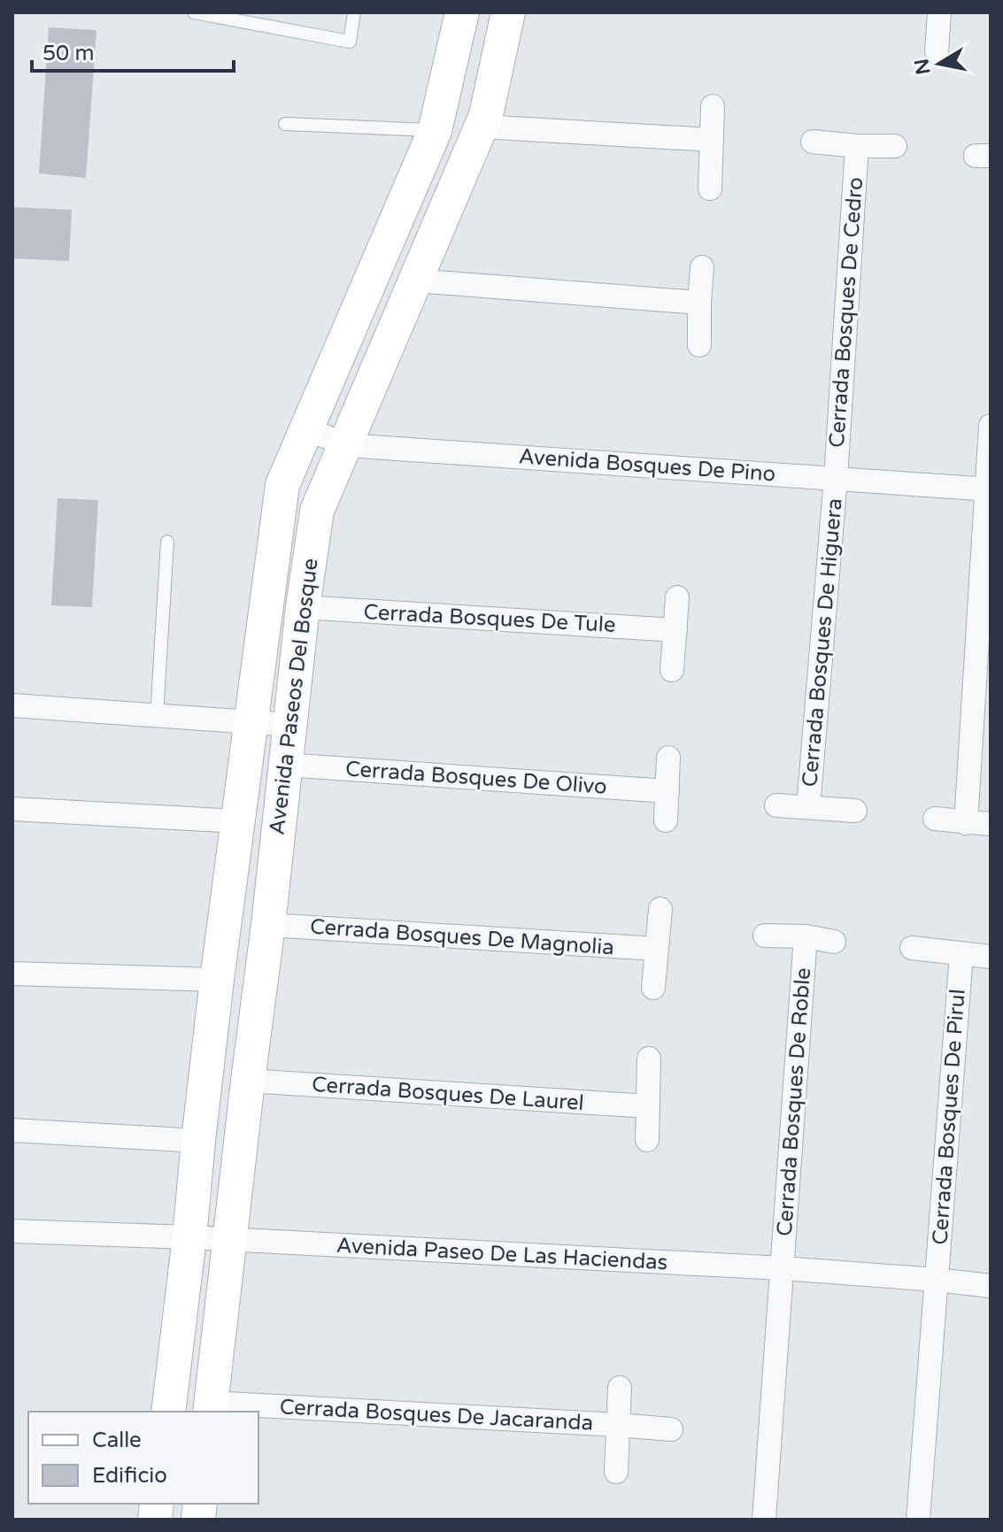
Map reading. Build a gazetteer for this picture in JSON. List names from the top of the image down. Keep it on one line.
{"streets":{"main road":["Avenida Paseos Del Bosque"],"street":["Cerrada Bosques De Cedro","Avenida Bosques De Pino","Cerrada Bosques De Tule","Cerrada Bosques De Higuera","Cerrada Bosques De Olivo","Cerrada Bosques De Magnolia","Cerrada Bosques De Laurel","Cerrada Bosques De Roble","Cerrada Bosques De Pirul","Avenida Paseo De Las Haciendas","Cerrada Bosques De Jacaranda"]},"crossings":[["Cerrada Bosques De Cedro","Avenida Bosques De Pino"],["Cerrada Bosques De Cedro","Cerrada Bosques De Higuera"],["Avenida Bosques De Pino","Cerrada Bosques De Higuera"],["Avenida Bosques De Pino","Avenida Paseos Del Bosque"],["Cerrada Bosques De Tule","Avenida Paseos Del Bosque"],["Avenida Paseos Del Bosque","Cerrada Bosques De Olivo"],["Avenida Paseos Del Bosque","Cerrada Bosques De Magnolia"],["Avenida Paseos Del Bosque","Cerrada Bosques De Laurel"],["Avenida Paseos Del Bosque","Avenida Paseo De Las Haciendas"],["Avenida Paseos Del Bosque","Cerrada Bosques De Jacaranda"],["Cerrada Bosques De Roble","Avenida Paseo De Las Haciendas"],["Cerrada Bosques De Pirul","Avenida Paseo De Las Haciendas"]],"legend":["Calle","Edificio"],"scale_bar":"50 m","north":"left"}
